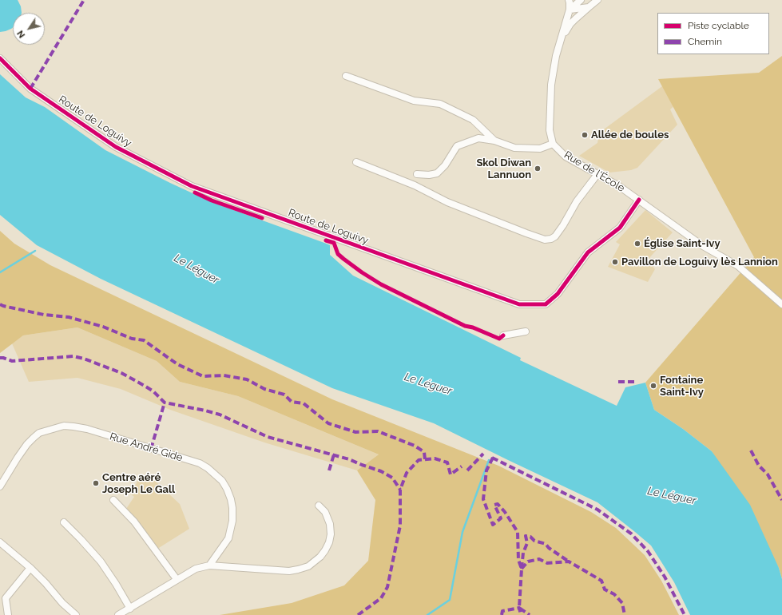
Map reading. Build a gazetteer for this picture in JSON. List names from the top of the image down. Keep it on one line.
{"streets":{"street":["Route de Loguivy","Rue de l'École","Rue André Gide"]},"crossings":[["Route de Loguivy","Rue de l'École"]],"water":["Le Léguer"],"places":["Allée de boules","Skol Diwan Lannuon","Église Saint-Ivy","Pavillon de Loguivy lès Lannion","Fontaine Saint-Ivy","Centre aéré Joseph Le Gall"],"legend":["Piste cyclable","Chemin"],"north":"bottom left"}
